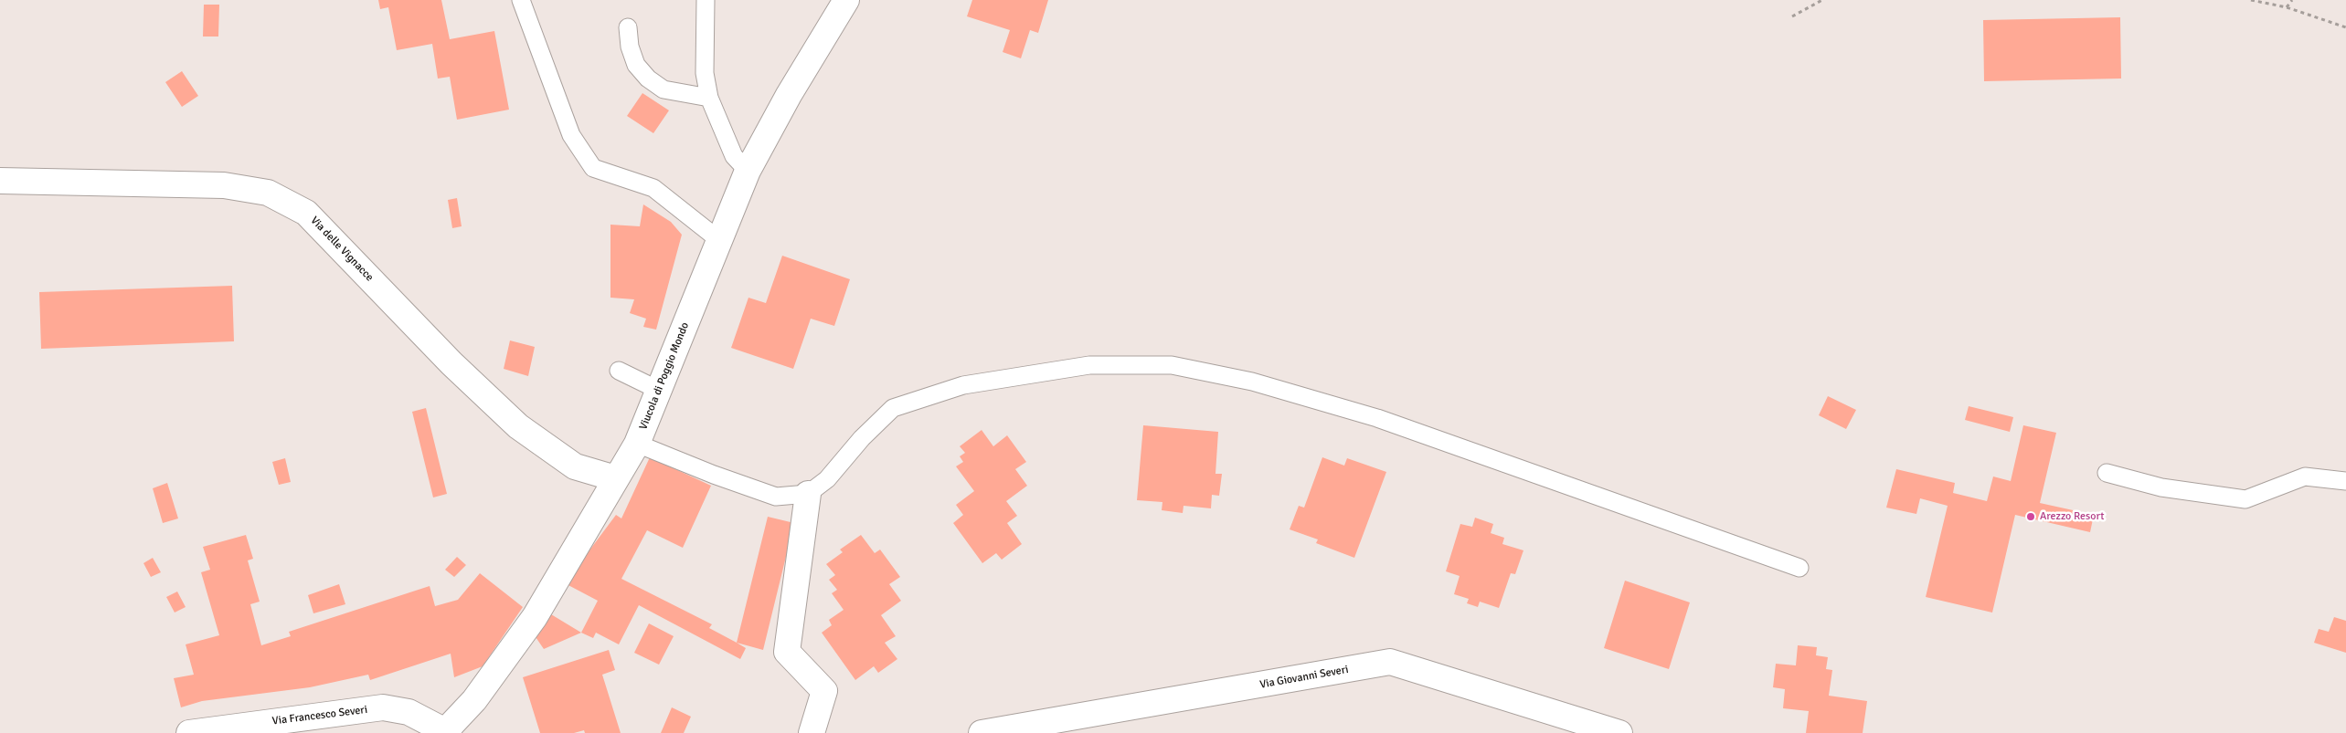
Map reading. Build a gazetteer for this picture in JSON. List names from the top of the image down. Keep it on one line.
{"streets":{"street":["Via delle Vignacce","Viucola di Poggio Mondo","Via Giovanni Severi","Via Francesco Severi"]},"crossings":[["Via delle Vignacce","Viucola di Poggio Mondo"],["Viucola di Poggio Mondo","Via Francesco Severi"]],"places":["Arezzo Resort"]}
